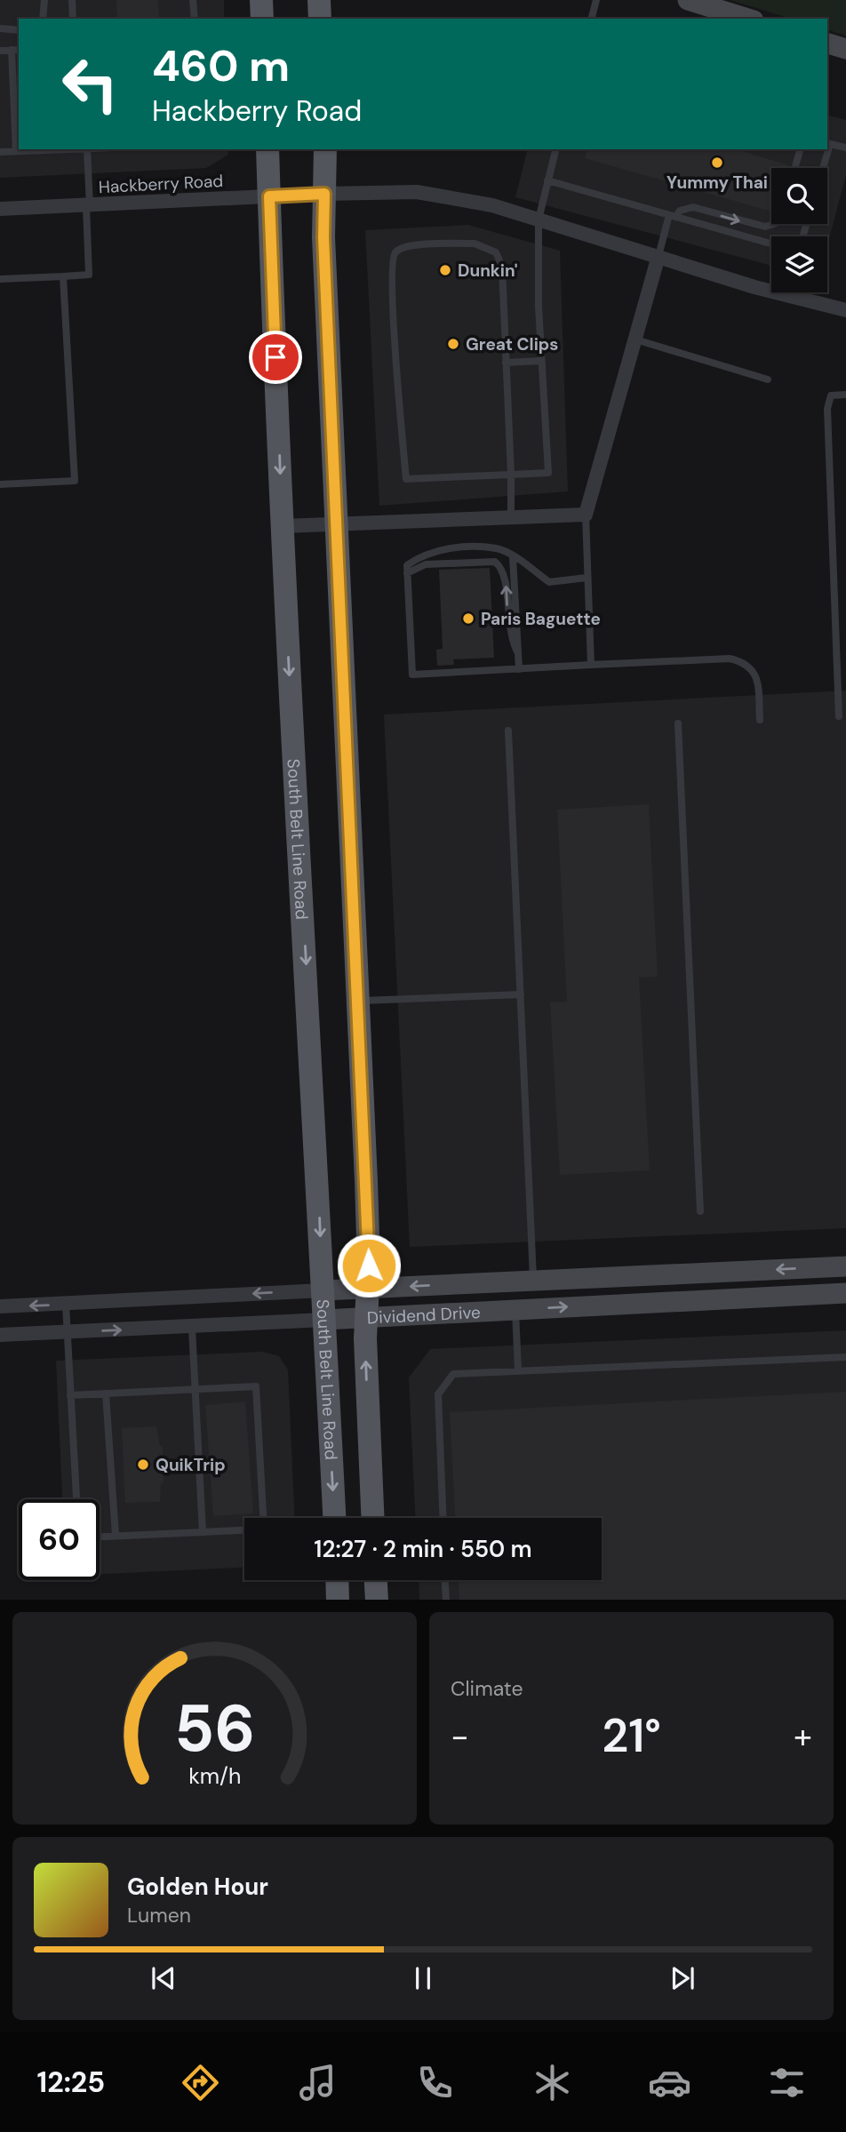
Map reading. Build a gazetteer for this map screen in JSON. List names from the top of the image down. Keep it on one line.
{"streets":{"main road":["South Belt Line Road"],"street":["Hackberry Road","Dividend Drive"]},"crossings":[["Hackberry Road","South Belt Line Road"],["South Belt Line Road","Dividend Drive"]],"places":["Yummy Thai","Dunkin'","Great Clips","Paris Baguette","QuikTrip"],"page":{"turn":["460 m","Hackberry Road"],"limit":"60","trip":"12:27 · 2 min · 550 m","tile":"Climate","heat":["−","21°","+"],"song":["Golden Hour","Lumen"],"tabs":"12:25","gauge":["56","km/h"]}}
